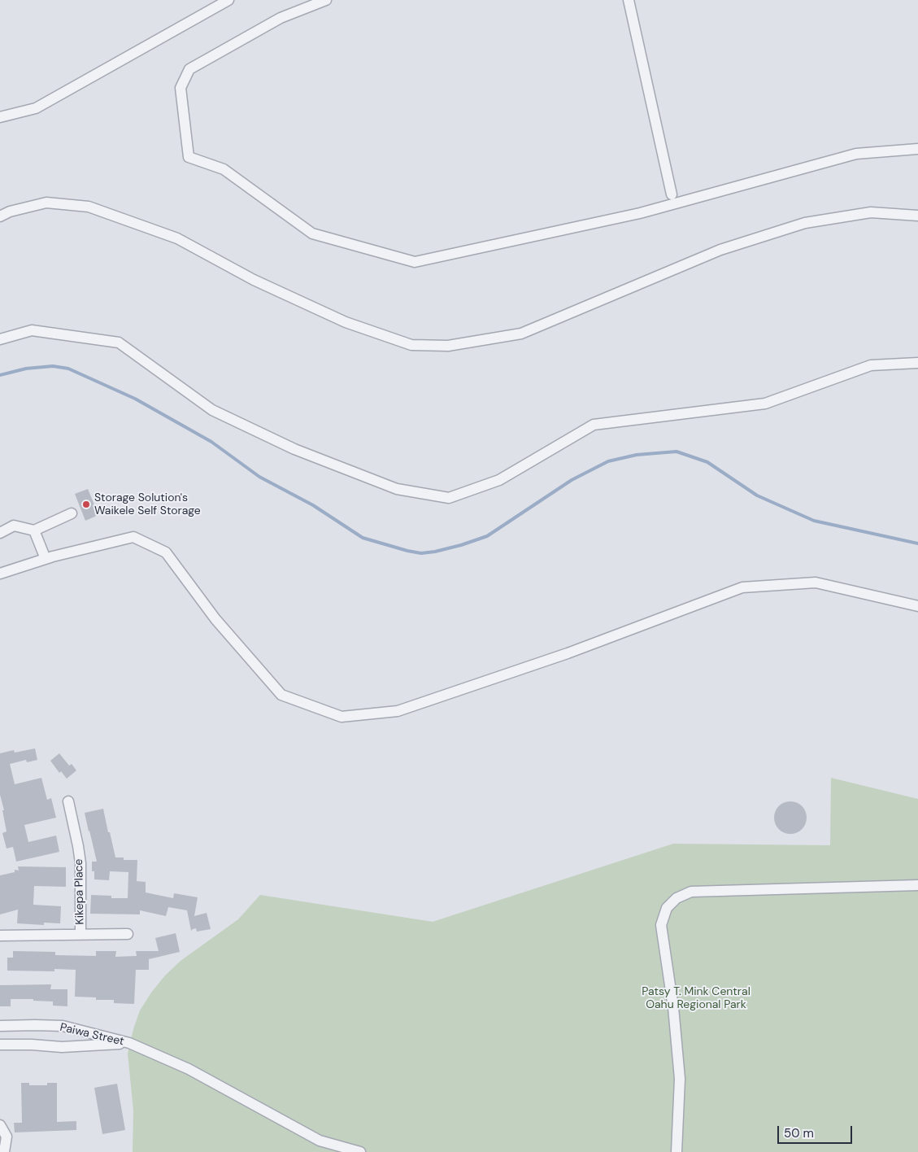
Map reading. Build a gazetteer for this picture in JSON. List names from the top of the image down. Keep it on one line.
{"streets":{"street":["Kikepa Place","Paiwa Street"]},"parks":["Patsy T. Mink Central Oahu Regional Park"],"places":["Storage Solution's Waikele Self Storage"],"scale_bar":"50 m"}
